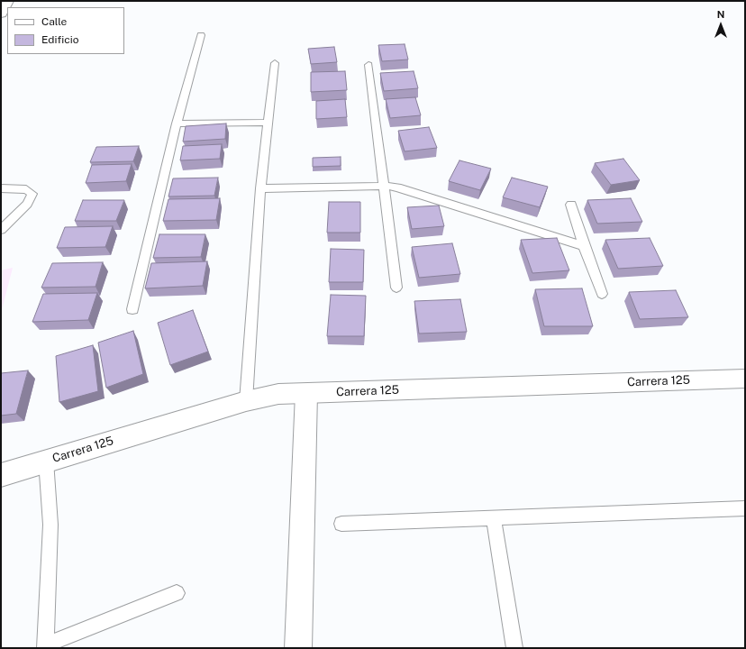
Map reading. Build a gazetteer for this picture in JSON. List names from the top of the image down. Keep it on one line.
{"streets":{"street":["Carrera 125"]},"legend":["Calle","Edificio"],"north":"top"}
